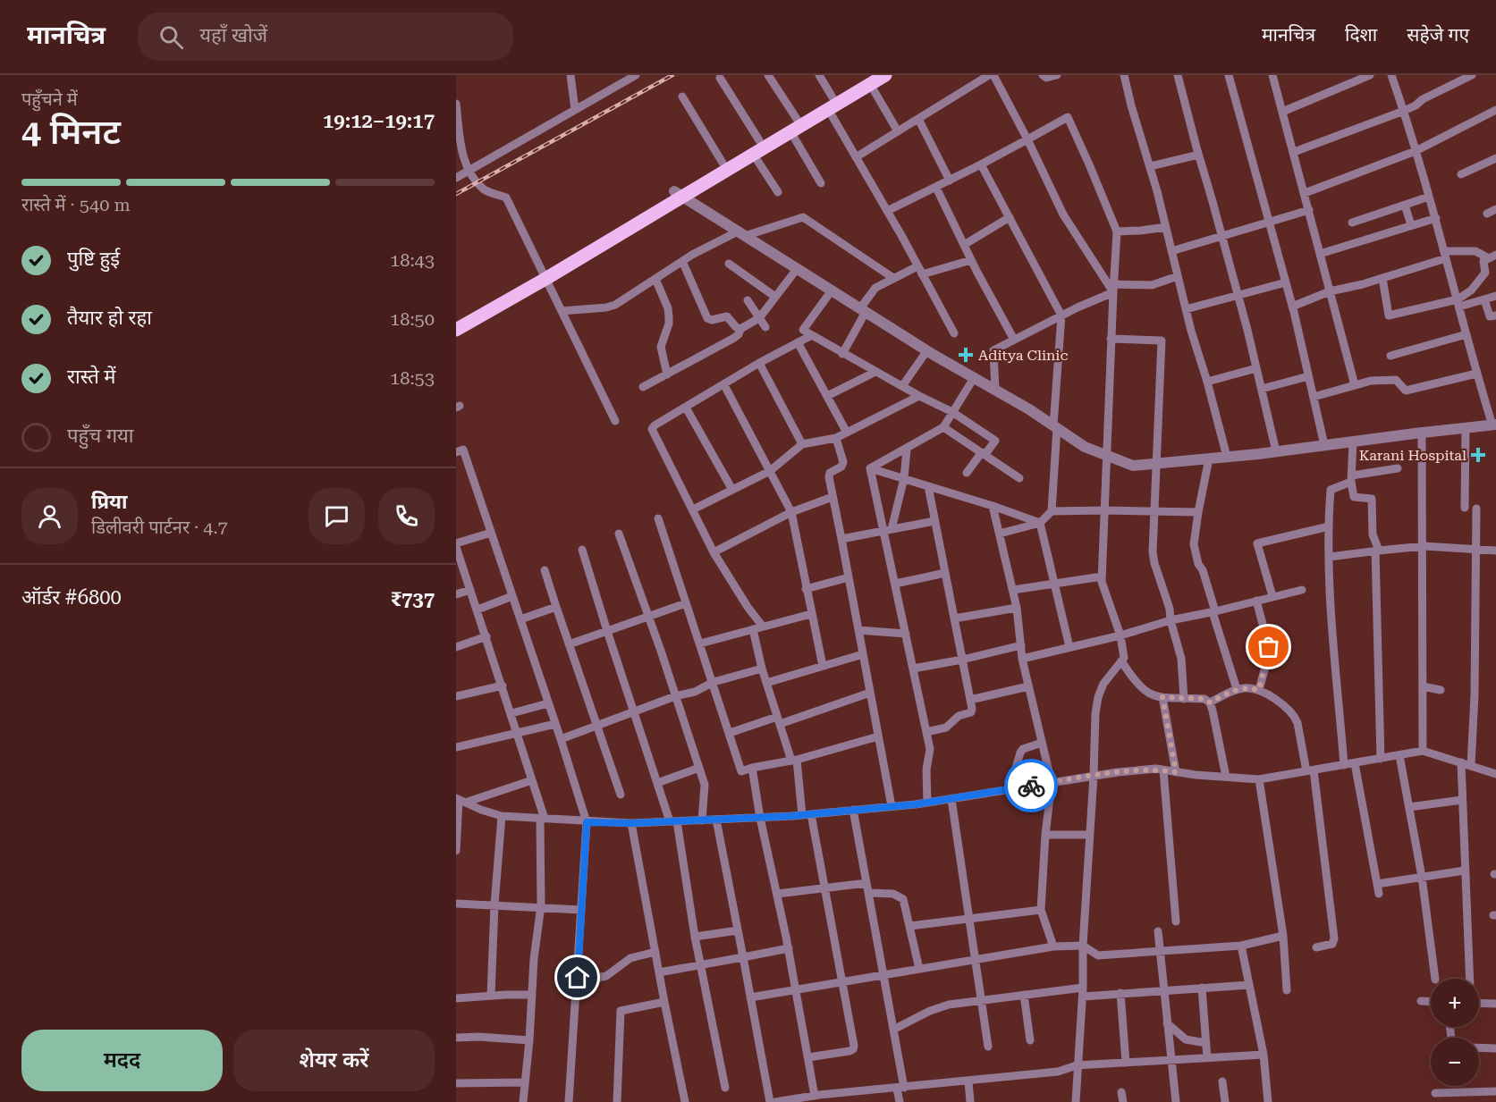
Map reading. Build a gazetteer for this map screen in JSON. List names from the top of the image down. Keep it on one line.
{"places":{"health":["Aditya Clinic","Karani Hospital"]},"page":{"header":"मानचित्र","search":"यहाँ खोजें","nav":["मानचित्र","दिशा","सहेजे गए"],"heading":["4 मिनट","पहुँचने में","19:12–19:17"],"panel":["प्रिया","डिलीवरी पार्टनर · 4.7","ऑर्डर #6800","₹737"],"bar":"रास्ते में · 540 m","list":[["पुष्टि हुई","18:43"],["तैयार हो रहा","18:50"],["रास्ते में","18:53"],"पहुँच गया"],"map_buttons":["+","−"],"buttons":["मदद","शेयर करें"]}}
